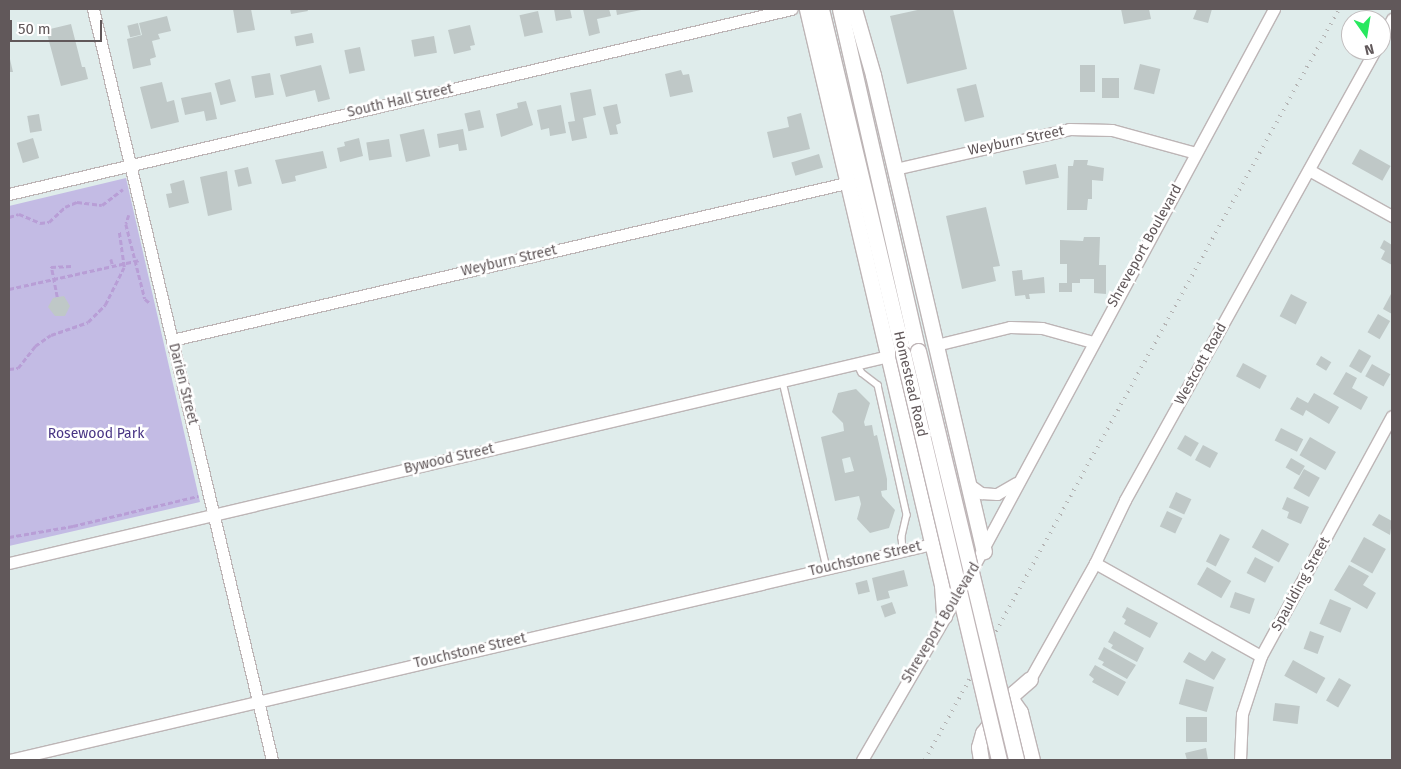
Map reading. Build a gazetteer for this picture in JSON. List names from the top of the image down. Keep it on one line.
{"streets":{"main road":["Homestead Road"],"street":["South Hall Street","Weyburn Street","Shreveport Boulevard","Westcott Road","Darien Street","Bywood Street","Touchstone Street","Spaulding Street"]},"crossings":[["South Hall Street","Darien Street"],["Weyburn Street","Shreveport Boulevard"],["Weyburn Street","Darien Street"],["Darien Street","Bywood Street"],["Darien Street","Touchstone Street"],["Homestead Road","Bywood Street"]],"parks":["Rosewood Park"],"scale_bar":"50 m","north":"bottom"}
